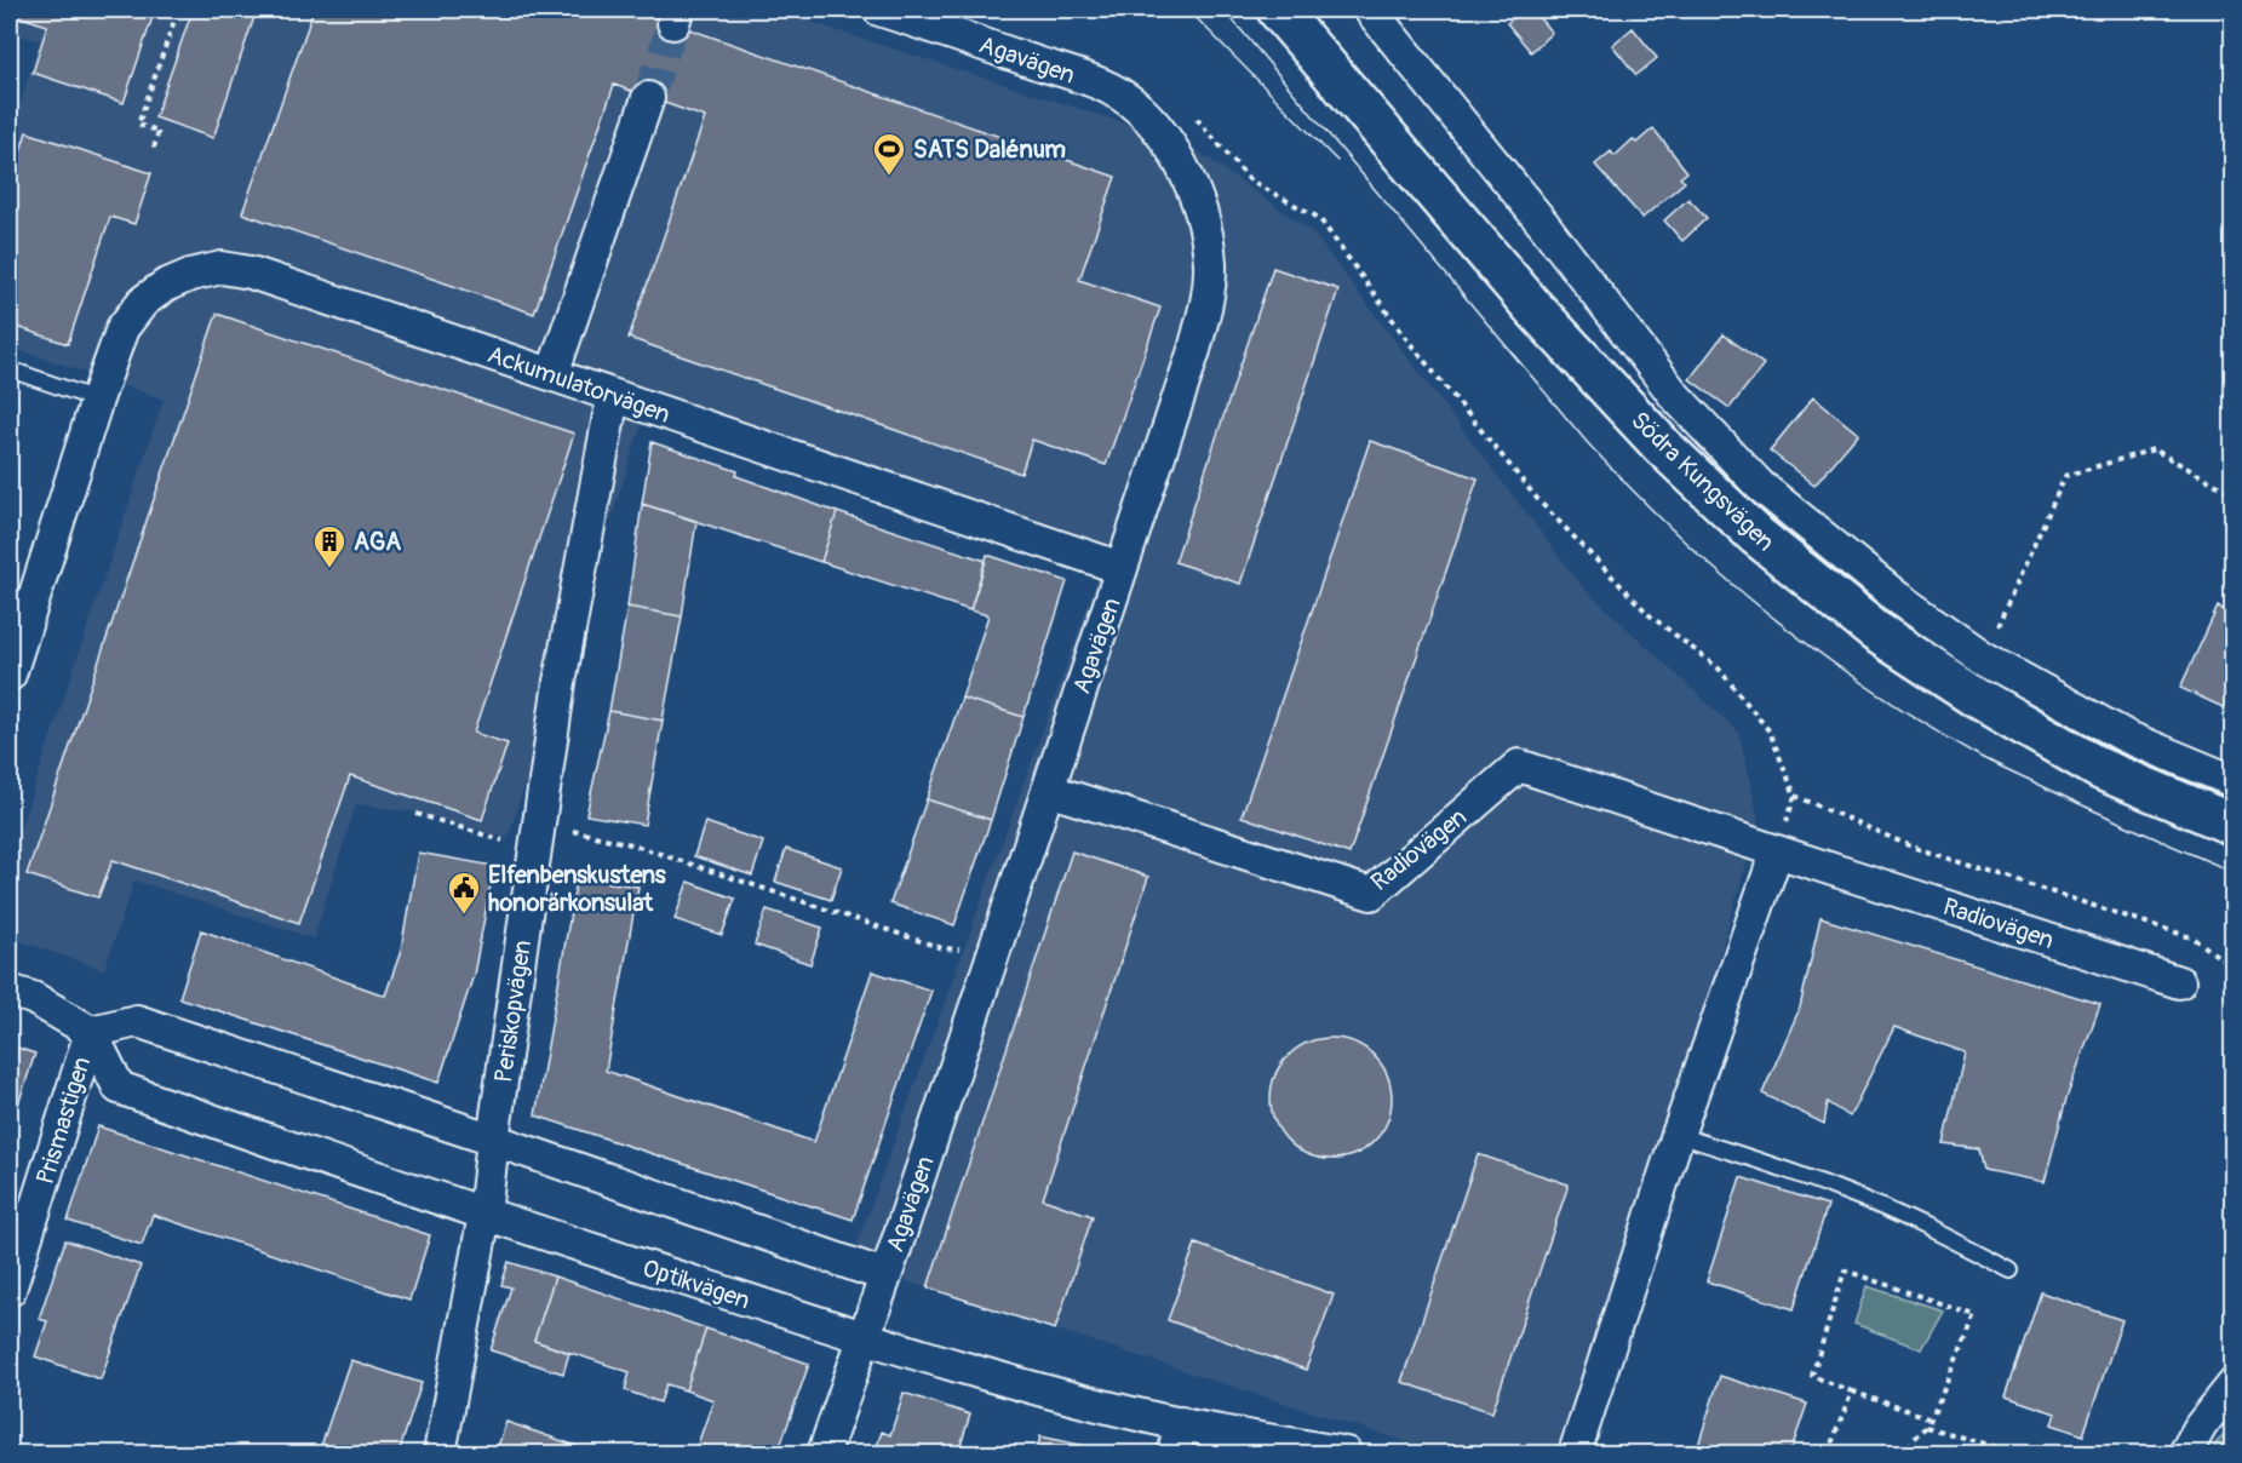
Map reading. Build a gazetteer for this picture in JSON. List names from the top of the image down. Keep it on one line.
{"streets":{"main road":["Södra Kungsvägen"],"street":["Agavägen","Ackumulatorvägen","Radiovägen","Periskopvägen","Prismastigen","Optikvägen"]},"crossings":[["Agavägen","Ackumulatorvägen"],["Agavägen","Radiovägen"],["Agavägen","Optikvägen"],["Ackumulatorvägen","Periskopvägen"],["Periskopvägen","Optikvägen"],["Prismastigen","Optikvägen"]],"places":{"sports":["SATS Dalénum"],"building":["AGA"],"public building":["Elfenbenskustens honorärkonsulat"]}}
